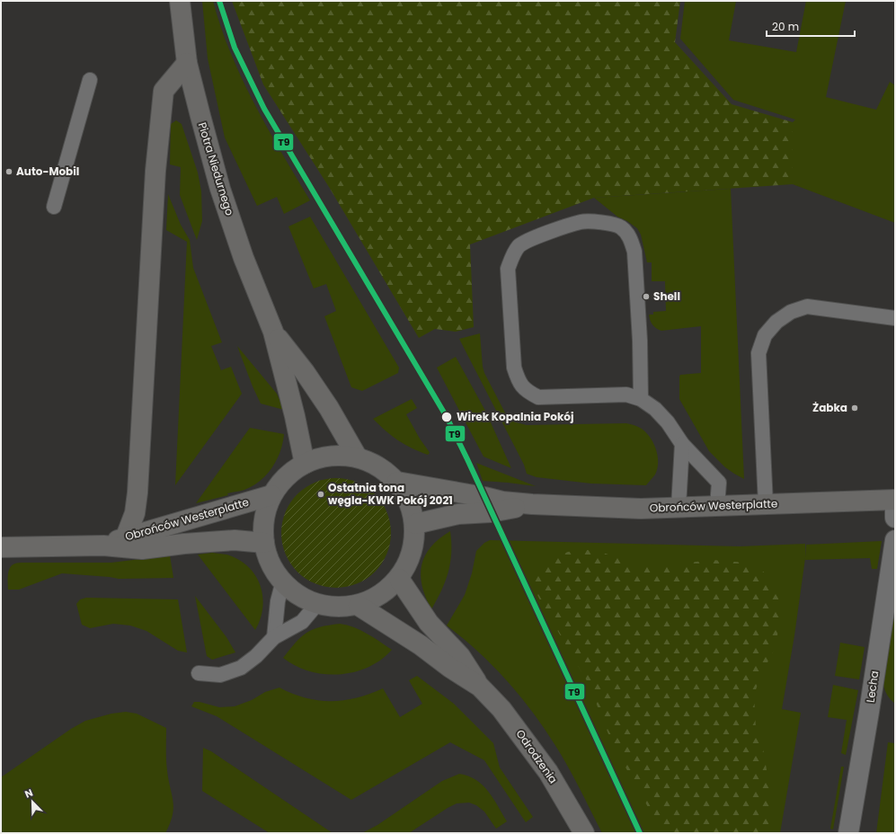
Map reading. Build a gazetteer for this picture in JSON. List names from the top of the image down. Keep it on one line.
{"streets":{"street":["Piotra Niedurnego","Obrońców Westerplatte","Lecha","Odrodzenia"]},"places":["Auto-Mobil","Shell","Żabka","Wirek Kopalnia Pokój","Ostatnia tona węgla-KWK Pokój 2021"],"lines":["transit line T9"],"scale_bar":"20 m","north":"top left"}
